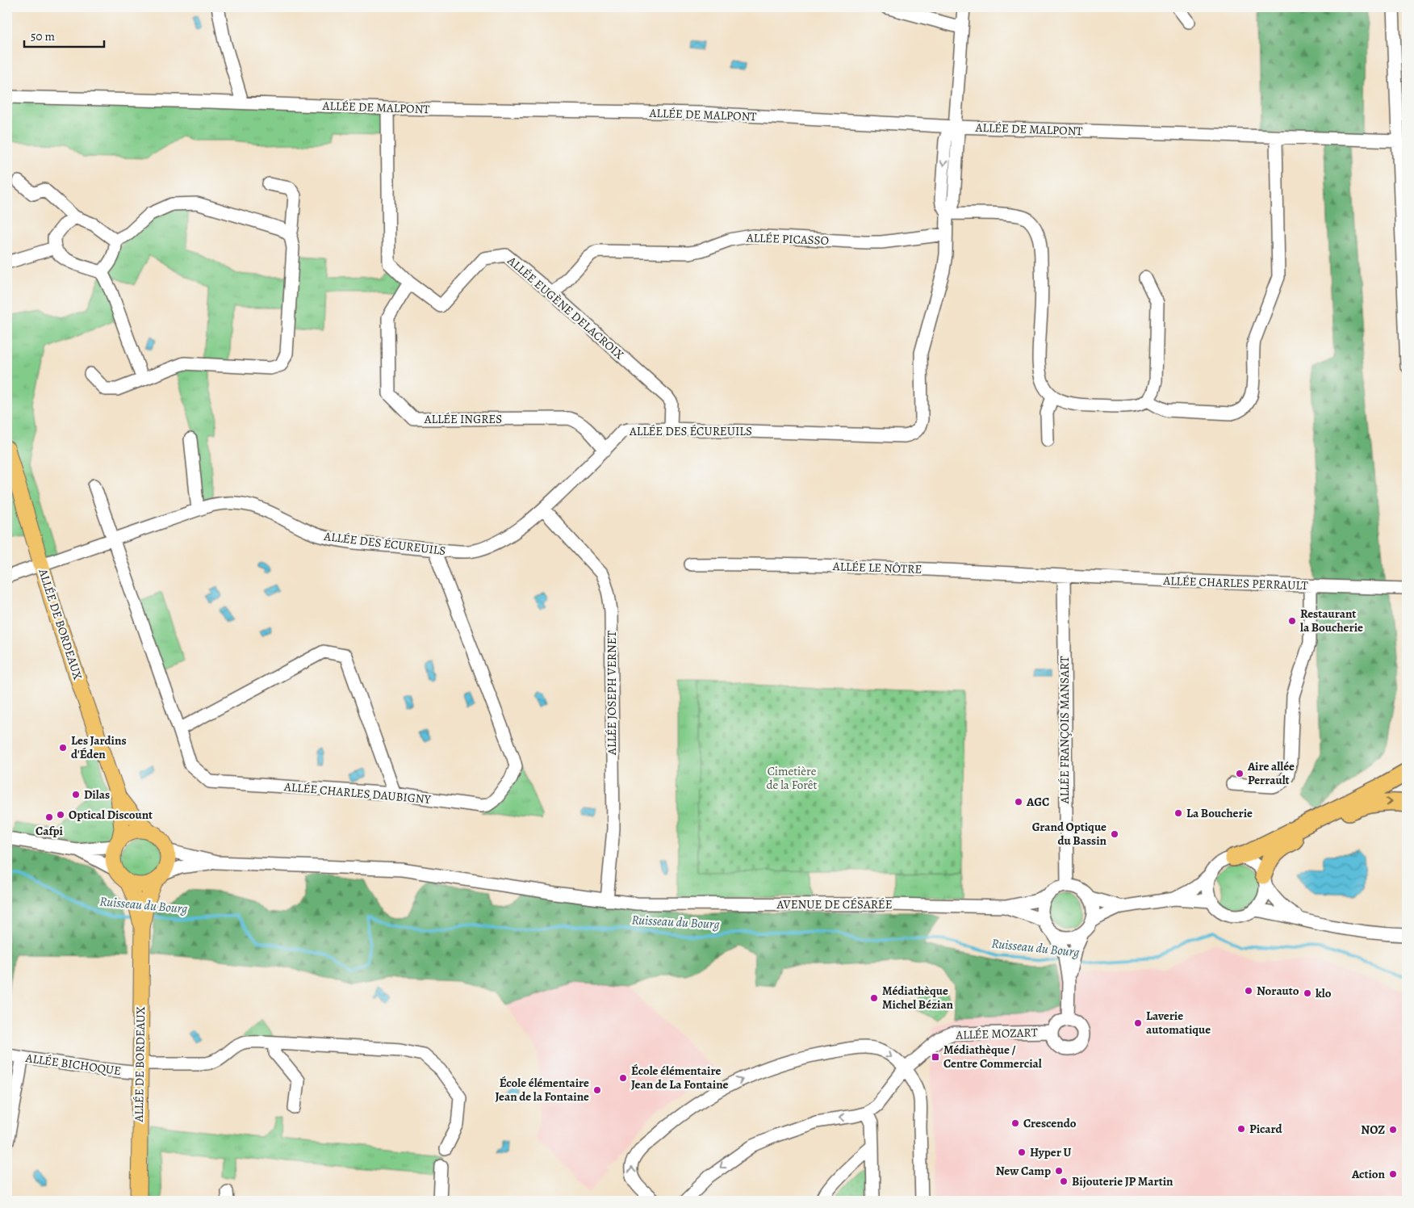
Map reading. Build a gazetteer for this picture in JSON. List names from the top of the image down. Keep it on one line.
{"streets":{"main road":["ALLÉE DE BORDEAUX"],"street":["ALLÉE DE MALPONT","ALLÉE PICASSO","ALLÉE EUGÈNE DELACROIX","ALLÉE INGRES","ALLÉE DES ÉCUREUILS","ALLÉE LE NÔTRE","ALLÉE CHARLES PERRAULT","ALLÉE JOSEPH VERNET","ALLÉE FRANÇOIS MANSART","ALLÉE CHARLES DAUBIGNY","AVENUE DE CÉSARÉE","ALLÉE MOZART","ALLÉE BICHOQUE"]},"crossings":[["ALLÉE DE MALPONT","ALLÉE EUGÈNE DELACROIX"],["ALLÉE DE MALPONT","ALLÉE DES ÉCUREUILS"],["ALLÉE PICASSO","ALLÉE EUGÈNE DELACROIX"],["ALLÉE PICASSO","ALLÉE DES ÉCUREUILS"],["ALLÉE EUGÈNE DELACROIX","ALLÉE INGRES"],["ALLÉE EUGÈNE DELACROIX","ALLÉE DES ÉCUREUILS"],["ALLÉE INGRES","ALLÉE DES ÉCUREUILS"],["ALLÉE DES ÉCUREUILS","ALLÉE DE BORDEAUX"],["ALLÉE DES ÉCUREUILS","ALLÉE JOSEPH VERNET"],["ALLÉE DES ÉCUREUILS","ALLÉE CHARLES DAUBIGNY"],["ALLÉE LE NÔTRE","ALLÉE CHARLES PERRAULT"],["ALLÉE LE NÔTRE","ALLÉE FRANÇOIS MANSART"],["ALLÉE CHARLES PERRAULT","ALLÉE FRANÇOIS MANSART"],["ALLÉE DE BORDEAUX","ALLÉE BICHOQUE"],["ALLÉE JOSEPH VERNET","AVENUE DE CÉSARÉE"],["ALLÉE FRANÇOIS MANSART","AVENUE DE CÉSARÉE"]],"water":["Ruisseau du Bourg"],"parks":["Cimetière de la Forêt"],"places":{"other":["Restaurant la Boucherie","Les Jardins d'Éden","Aire allée Perrault","Dilas","AGC","La Boucherie","Optical Discount","Cafpi","Grand Optique du Bassin","Norauto","klo","Médiathèque Michel Bézian","Laverie automatique","École élémentaire Jean de La Fontaine","École élémentaire Jean de la Fontaine","Crescendo","Picard","NOZ","Hyper U","New Camp","Action","Bijouterie JP Martin"],"transit":["Médiathèque / Centre Commercial"]},"scale_bar":"50 m"}
